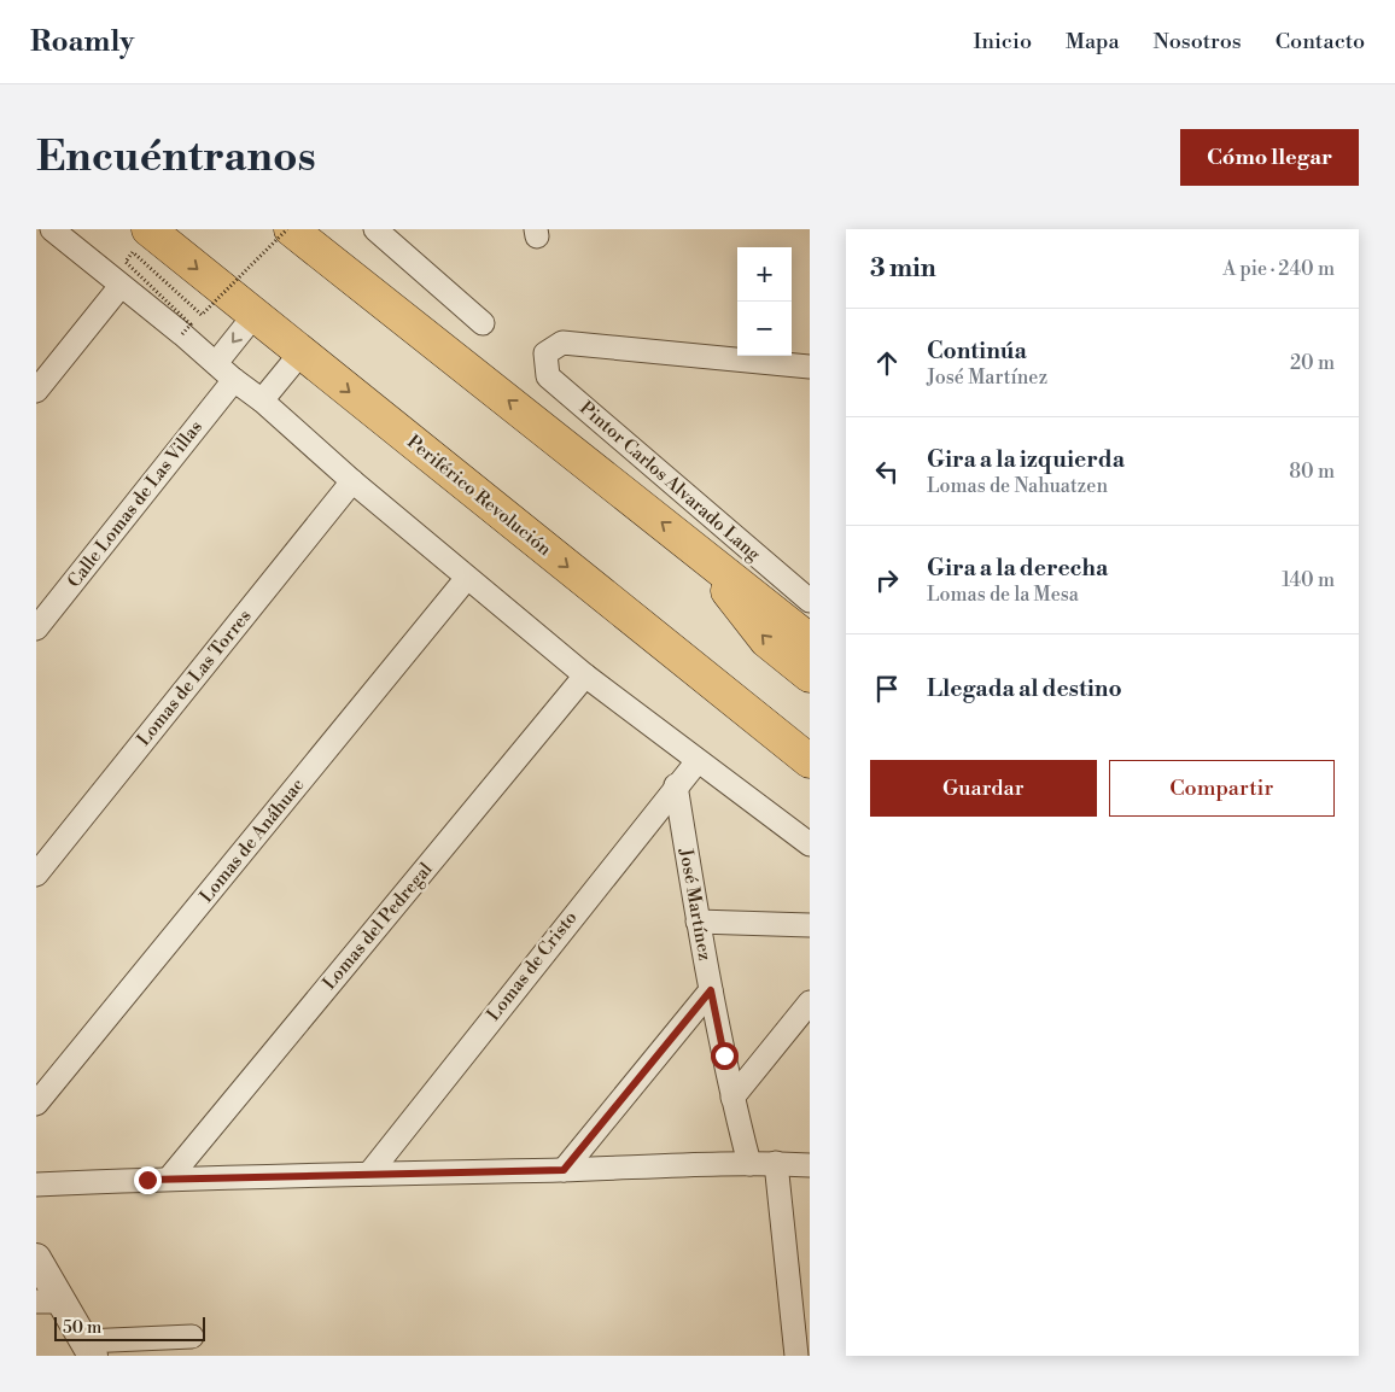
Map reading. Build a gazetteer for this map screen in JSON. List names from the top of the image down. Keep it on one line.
{"streets":{"highway":["Periférico Revolución"],"street":["Pintor Carlos Alvarado Lang","Calle Lomas de Las Villas","Lomas de Las Torres","Lomas de Anáhuac","José Martínez","Lomas del Pedregal","Lomas de Cristo"]},"crossings":[["José Martínez","Lomas de Cristo"]],"scale_bar":"50 m","page":{"header":"Roamly","nav":["Inicio","Mapa","Nosotros","Contacto"],"buttons":["Cómo llegar",["Guardar","Compartir"]],"title":"Encuéntranos","heading":["3 min","A pie · 240 m"],"map_buttons":["+","−"],"list":[["Continúa","José Martínez","20 m"],["Gira a la izquierda","Lomas de Nahuatzen","80 m"],["Gira a la derecha","Lomas de la Mesa","140 m"],"Llegada al destino"],"scale":"50 m"}}
